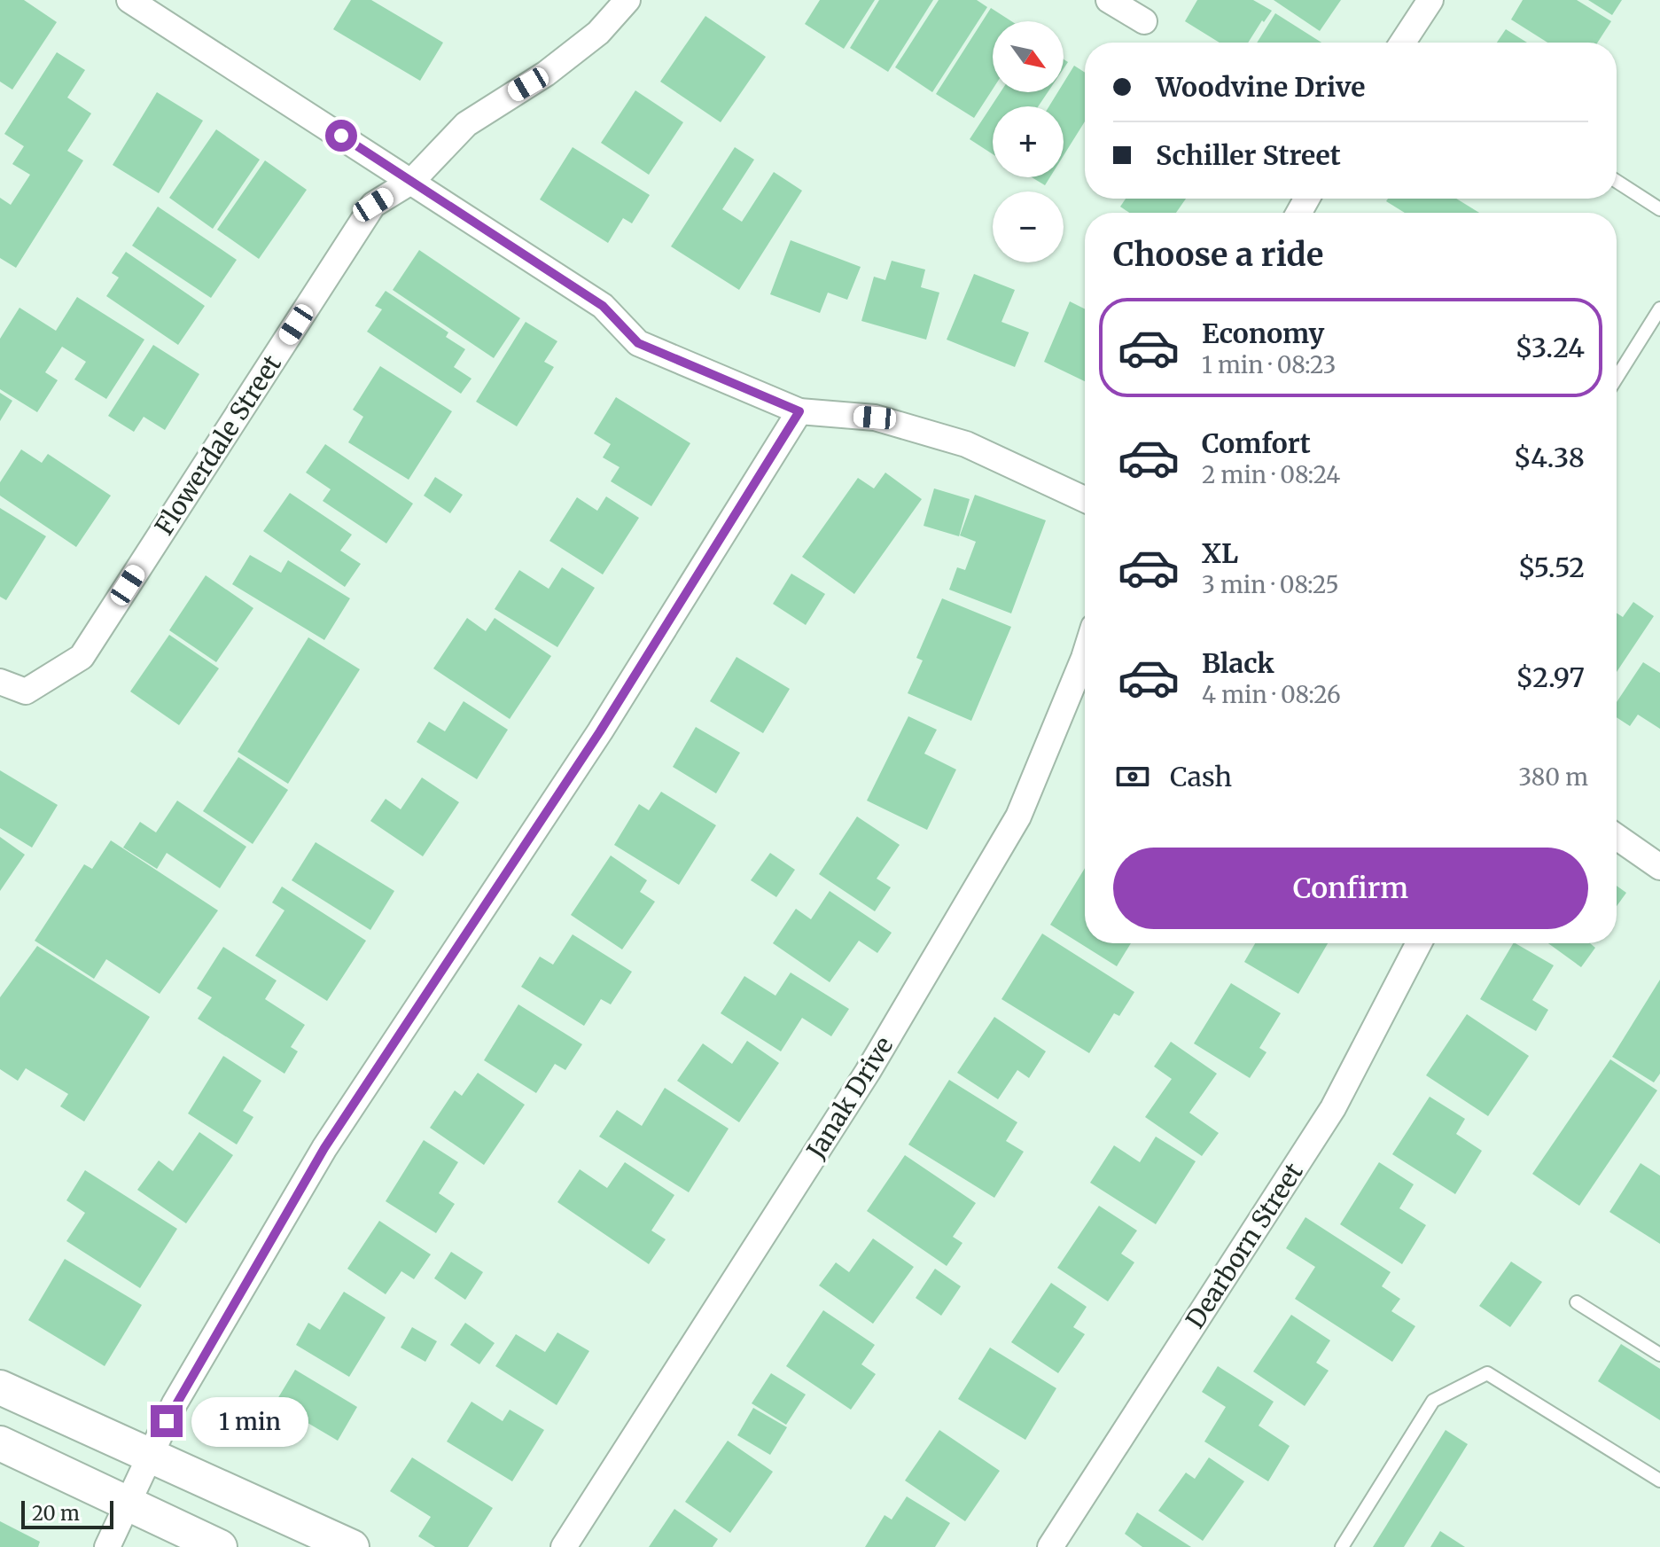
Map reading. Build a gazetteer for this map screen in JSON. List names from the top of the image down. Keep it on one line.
{"streets":{"street":["Flowerdale Street","Janak Drive","Dearborn Street"]},"scale_bar":"20 m","north":"bottom right","page":{"map_buttons":["+","−"],"banner":["Woodvine Drive","Schiller Street"],"heading":"Choose a ride","list":[{"name":"Economy","note":"1 min · 08:23","value":"$3.24"},{"name":"Comfort","note":"2 min · 08:24","value":"$4.38"},{"name":"XL","note":"3 min · 08:25","value":"$5.52"},{"name":"Black","note":"4 min · 08:26","value":"$2.97"}],"pay":["Cash","380 m"],"buttons":"Confirm","bubble":"1 min","scale":"20 m"}}
